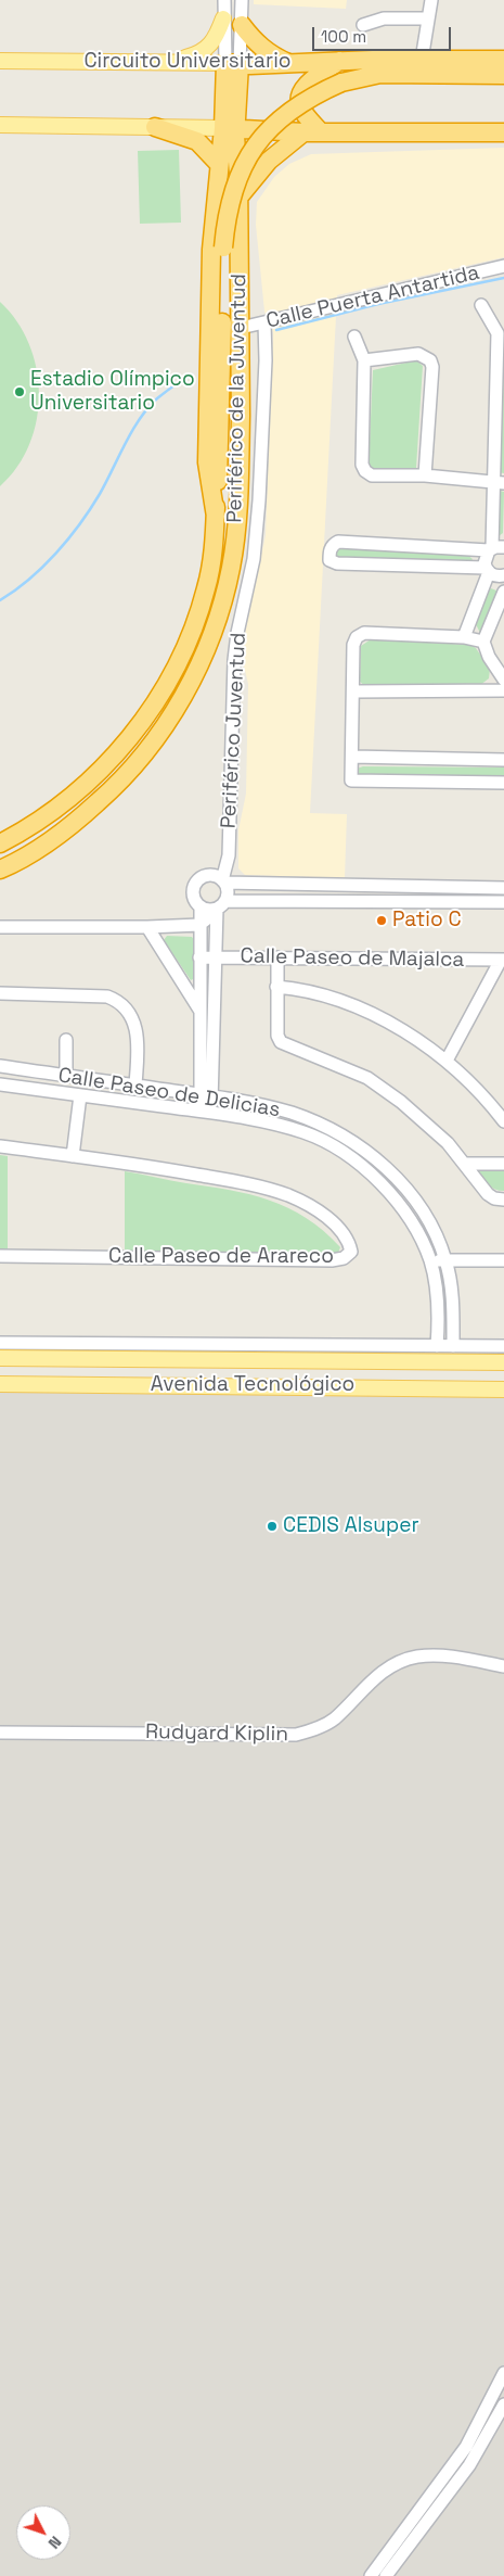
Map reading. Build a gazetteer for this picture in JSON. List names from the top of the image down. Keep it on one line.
{"streets":{"highway":["Circuito Universitario","Periférico de la Juventud"],"main road":["Avenida Tecnológico"],"street":["Calle Puerta Antartida","Periférico Juventud","Calle Paseo de Majalca","Calle Paseo de Delicias","Calle Paseo de Arareco","Rudyard Kiplin"]},"crossings":[["Calle Puerta Antartida","Periférico de la Juventud"],["Calle Puerta Antartida","Periférico Juventud"]],"places":["Estadio Olímpico Universitario","Patio C","CEDIS Alsuper"],"scale_bar":"100 m","north":"bottom right"}
